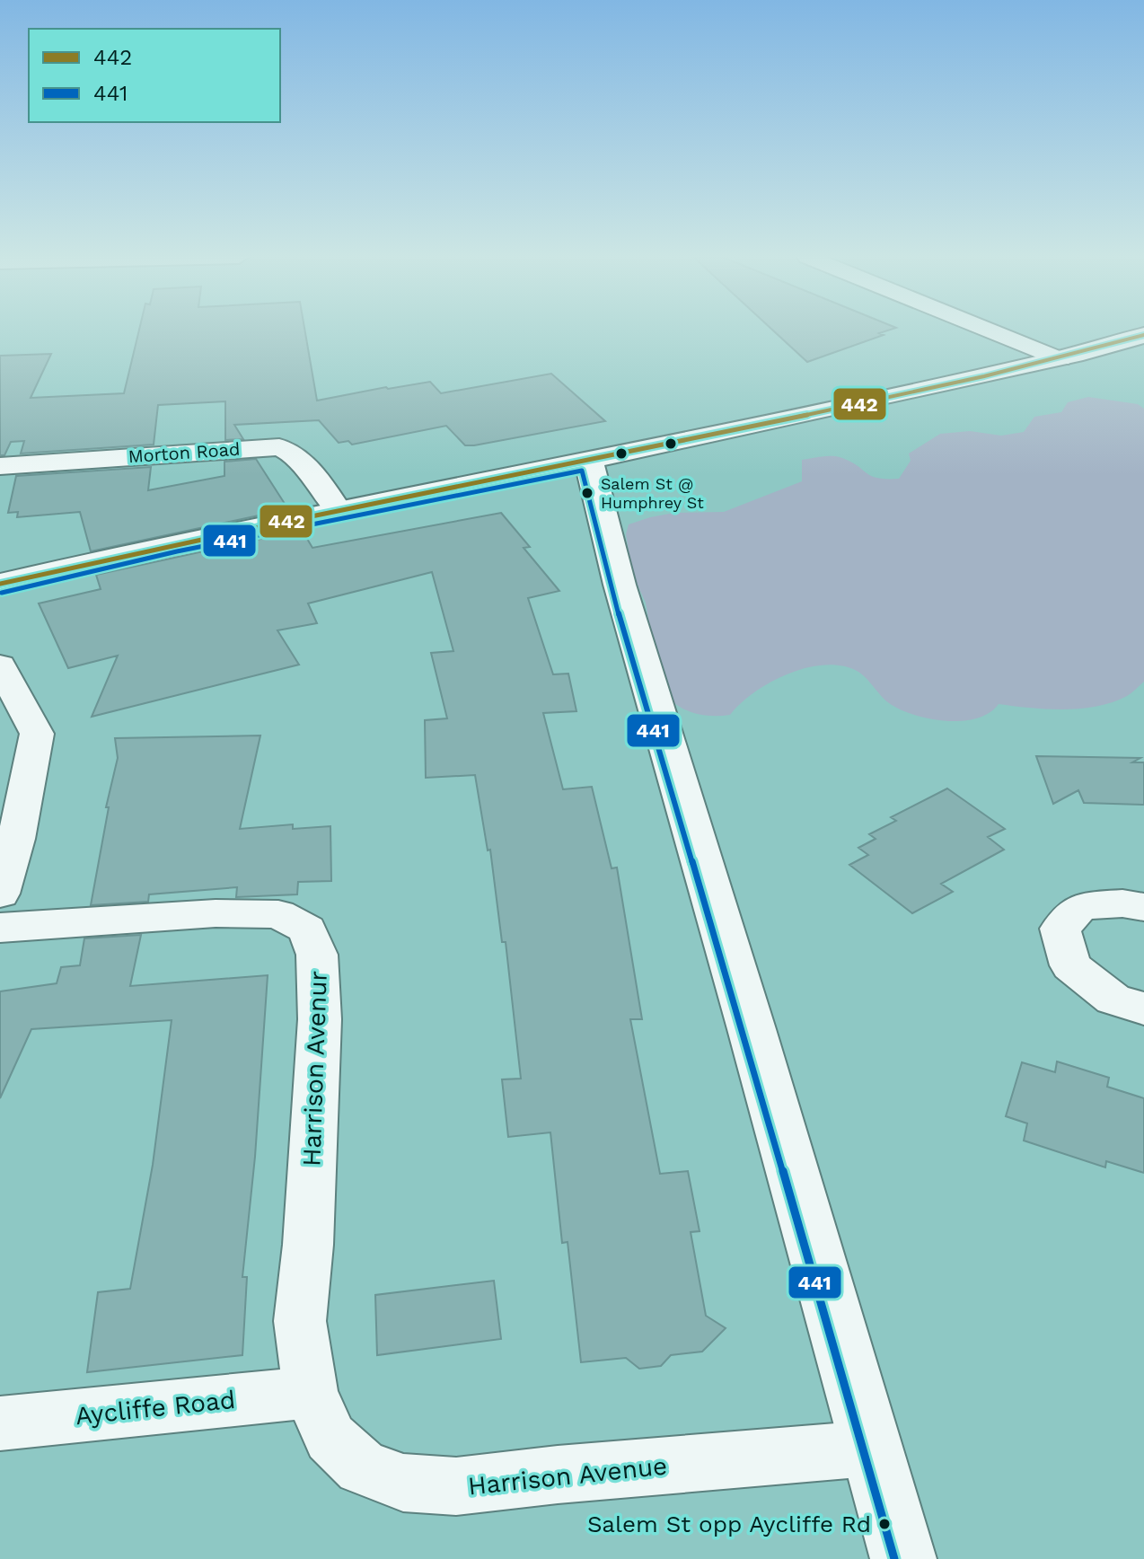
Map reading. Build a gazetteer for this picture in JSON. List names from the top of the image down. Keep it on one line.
{"streets":{"street":["Morton Road","Harrison Avenur","Aycliffe Road","Harrison Avenue"]},"crossings":[["Harrison Avenur","Aycliffe Road"],["Harrison Avenur","Harrison Avenue"],["Aycliffe Road","Harrison Avenue"]],"places":["Salem St @ Humphrey St","Salem St opp Aycliffe Rd"],"lines":["transit line 442","transit line 441"],"legend":["442","441"]}
